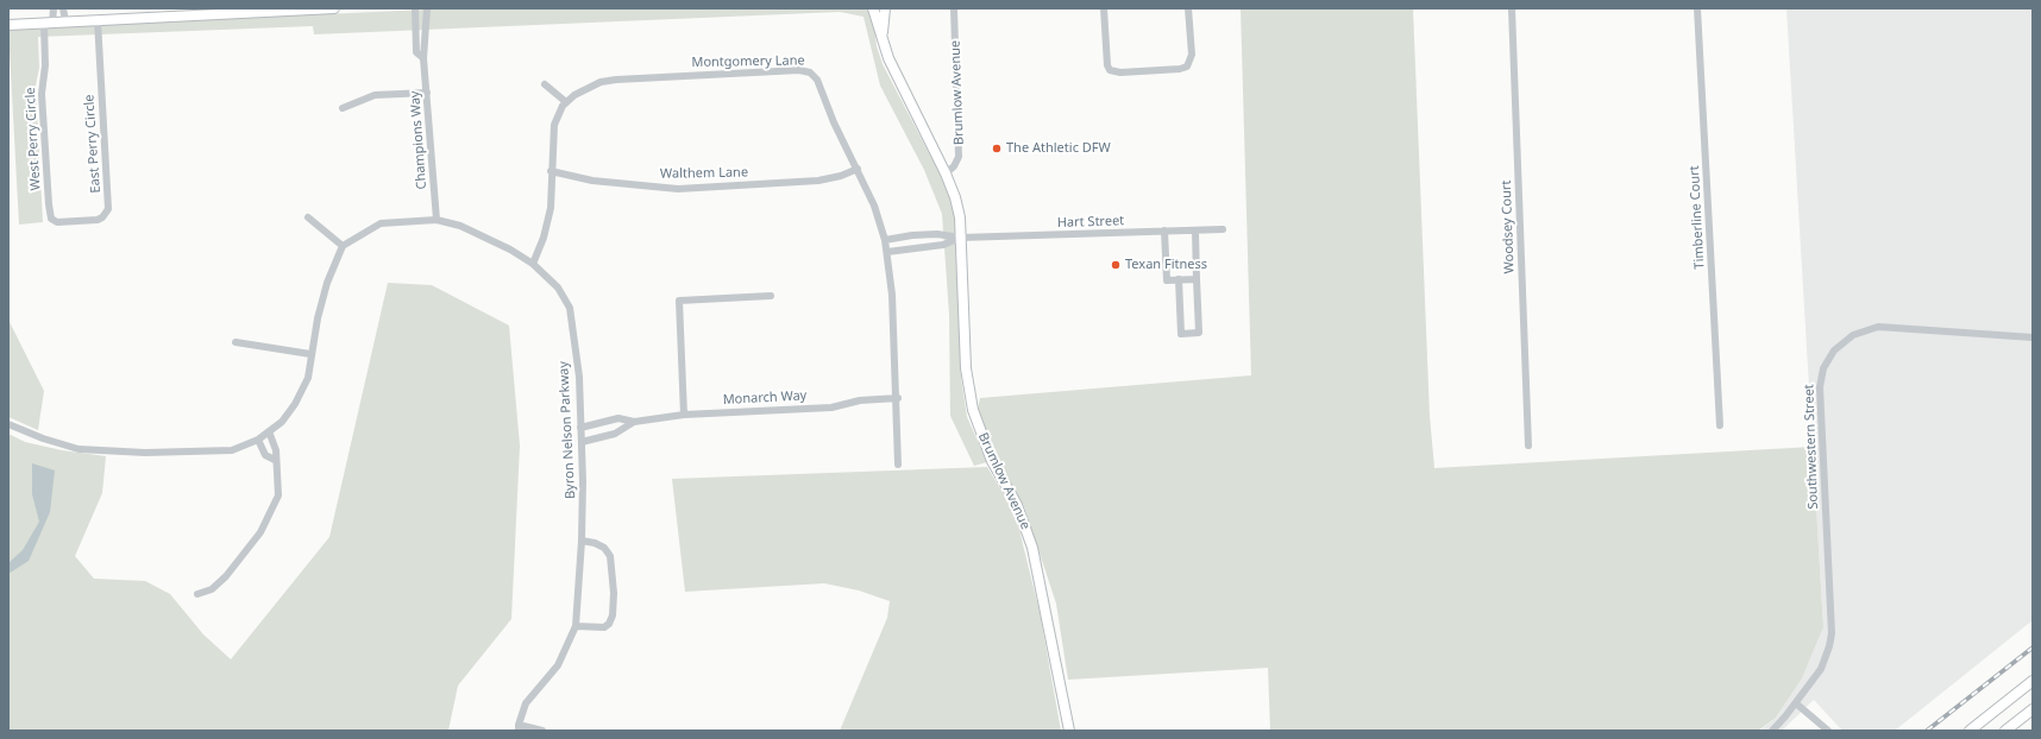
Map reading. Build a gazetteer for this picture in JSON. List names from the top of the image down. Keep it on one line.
{"streets":{"main road":["Brumlow Avenue"],"street":["Montgomery Lane","West Perry Circle","Champions Way","East Perry Circle","Walthem Lane","Timberline Court","Hart Street","Woodsey Court","Monarch Way","Byron Nelson Parkway","Southwestern Street"]},"crossings":[["Montgomery Lane","Walthem Lane"],["Montgomery Lane","Monarch Way"],["Montgomery Lane","Byron Nelson Parkway"],["Brumlow Avenue","Hart Street"],["West Perry Circle","East Perry Circle"],["Champions Way","Byron Nelson Parkway"],["Monarch Way","Byron Nelson Parkway"]],"places":["The Athletic DFW","Texan Fitness"]}
